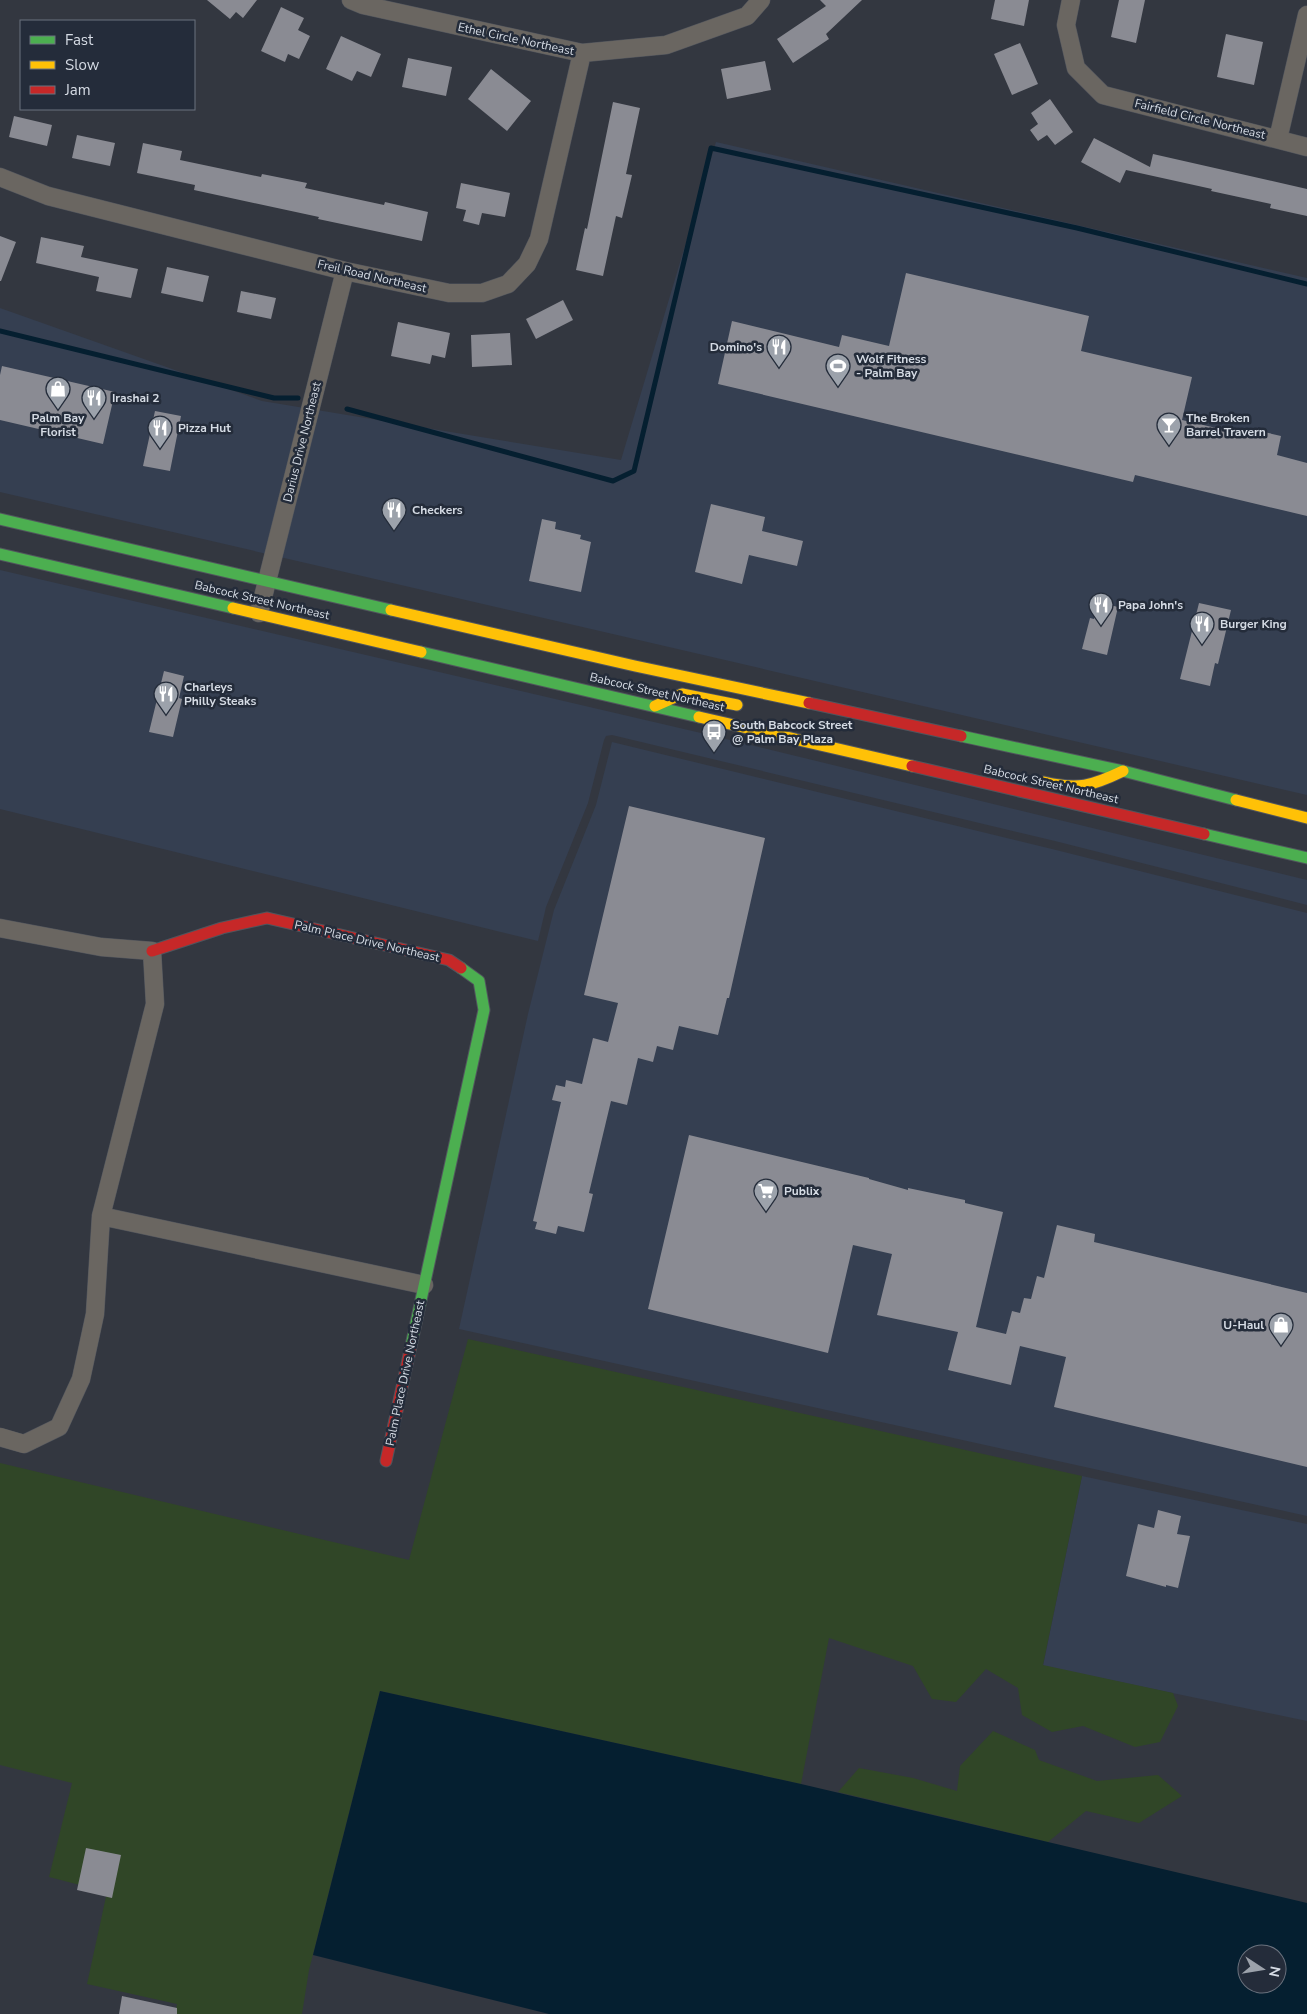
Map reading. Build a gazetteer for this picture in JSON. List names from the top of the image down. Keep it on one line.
{"streets":{"main road":["Babcock Street Northeast","Palm Place Drive Northeast"],"street":["Ethel Circle Northeast","Fairfield Circle Northeast","Freil Road Northeast","Darius Drive Northeast"]},"crossings":[["Ethel Circle Northeast","Freil Road Northeast"],["Freil Road Northeast","Darius Drive Northeast"],["Darius Drive Northeast","Babcock Street Northeast"]],"places":{"restaurant":["Domino's","Irashai 2","Pizza Hut","Checkers","Papa John's","Burger King","Charleys Philly Steaks"],"sports":["Wolf Fitness - Palm Bay"],"shop":["Palm Bay Florist","U-Haul"],"bar":["The Broken Barrel Travern"],"bus stop":["South Babcock Street @ Palm Bay Plaza"],"supermarket":["Publix"]},"legend":["Fast","Slow","Jam"],"north":"right"}
